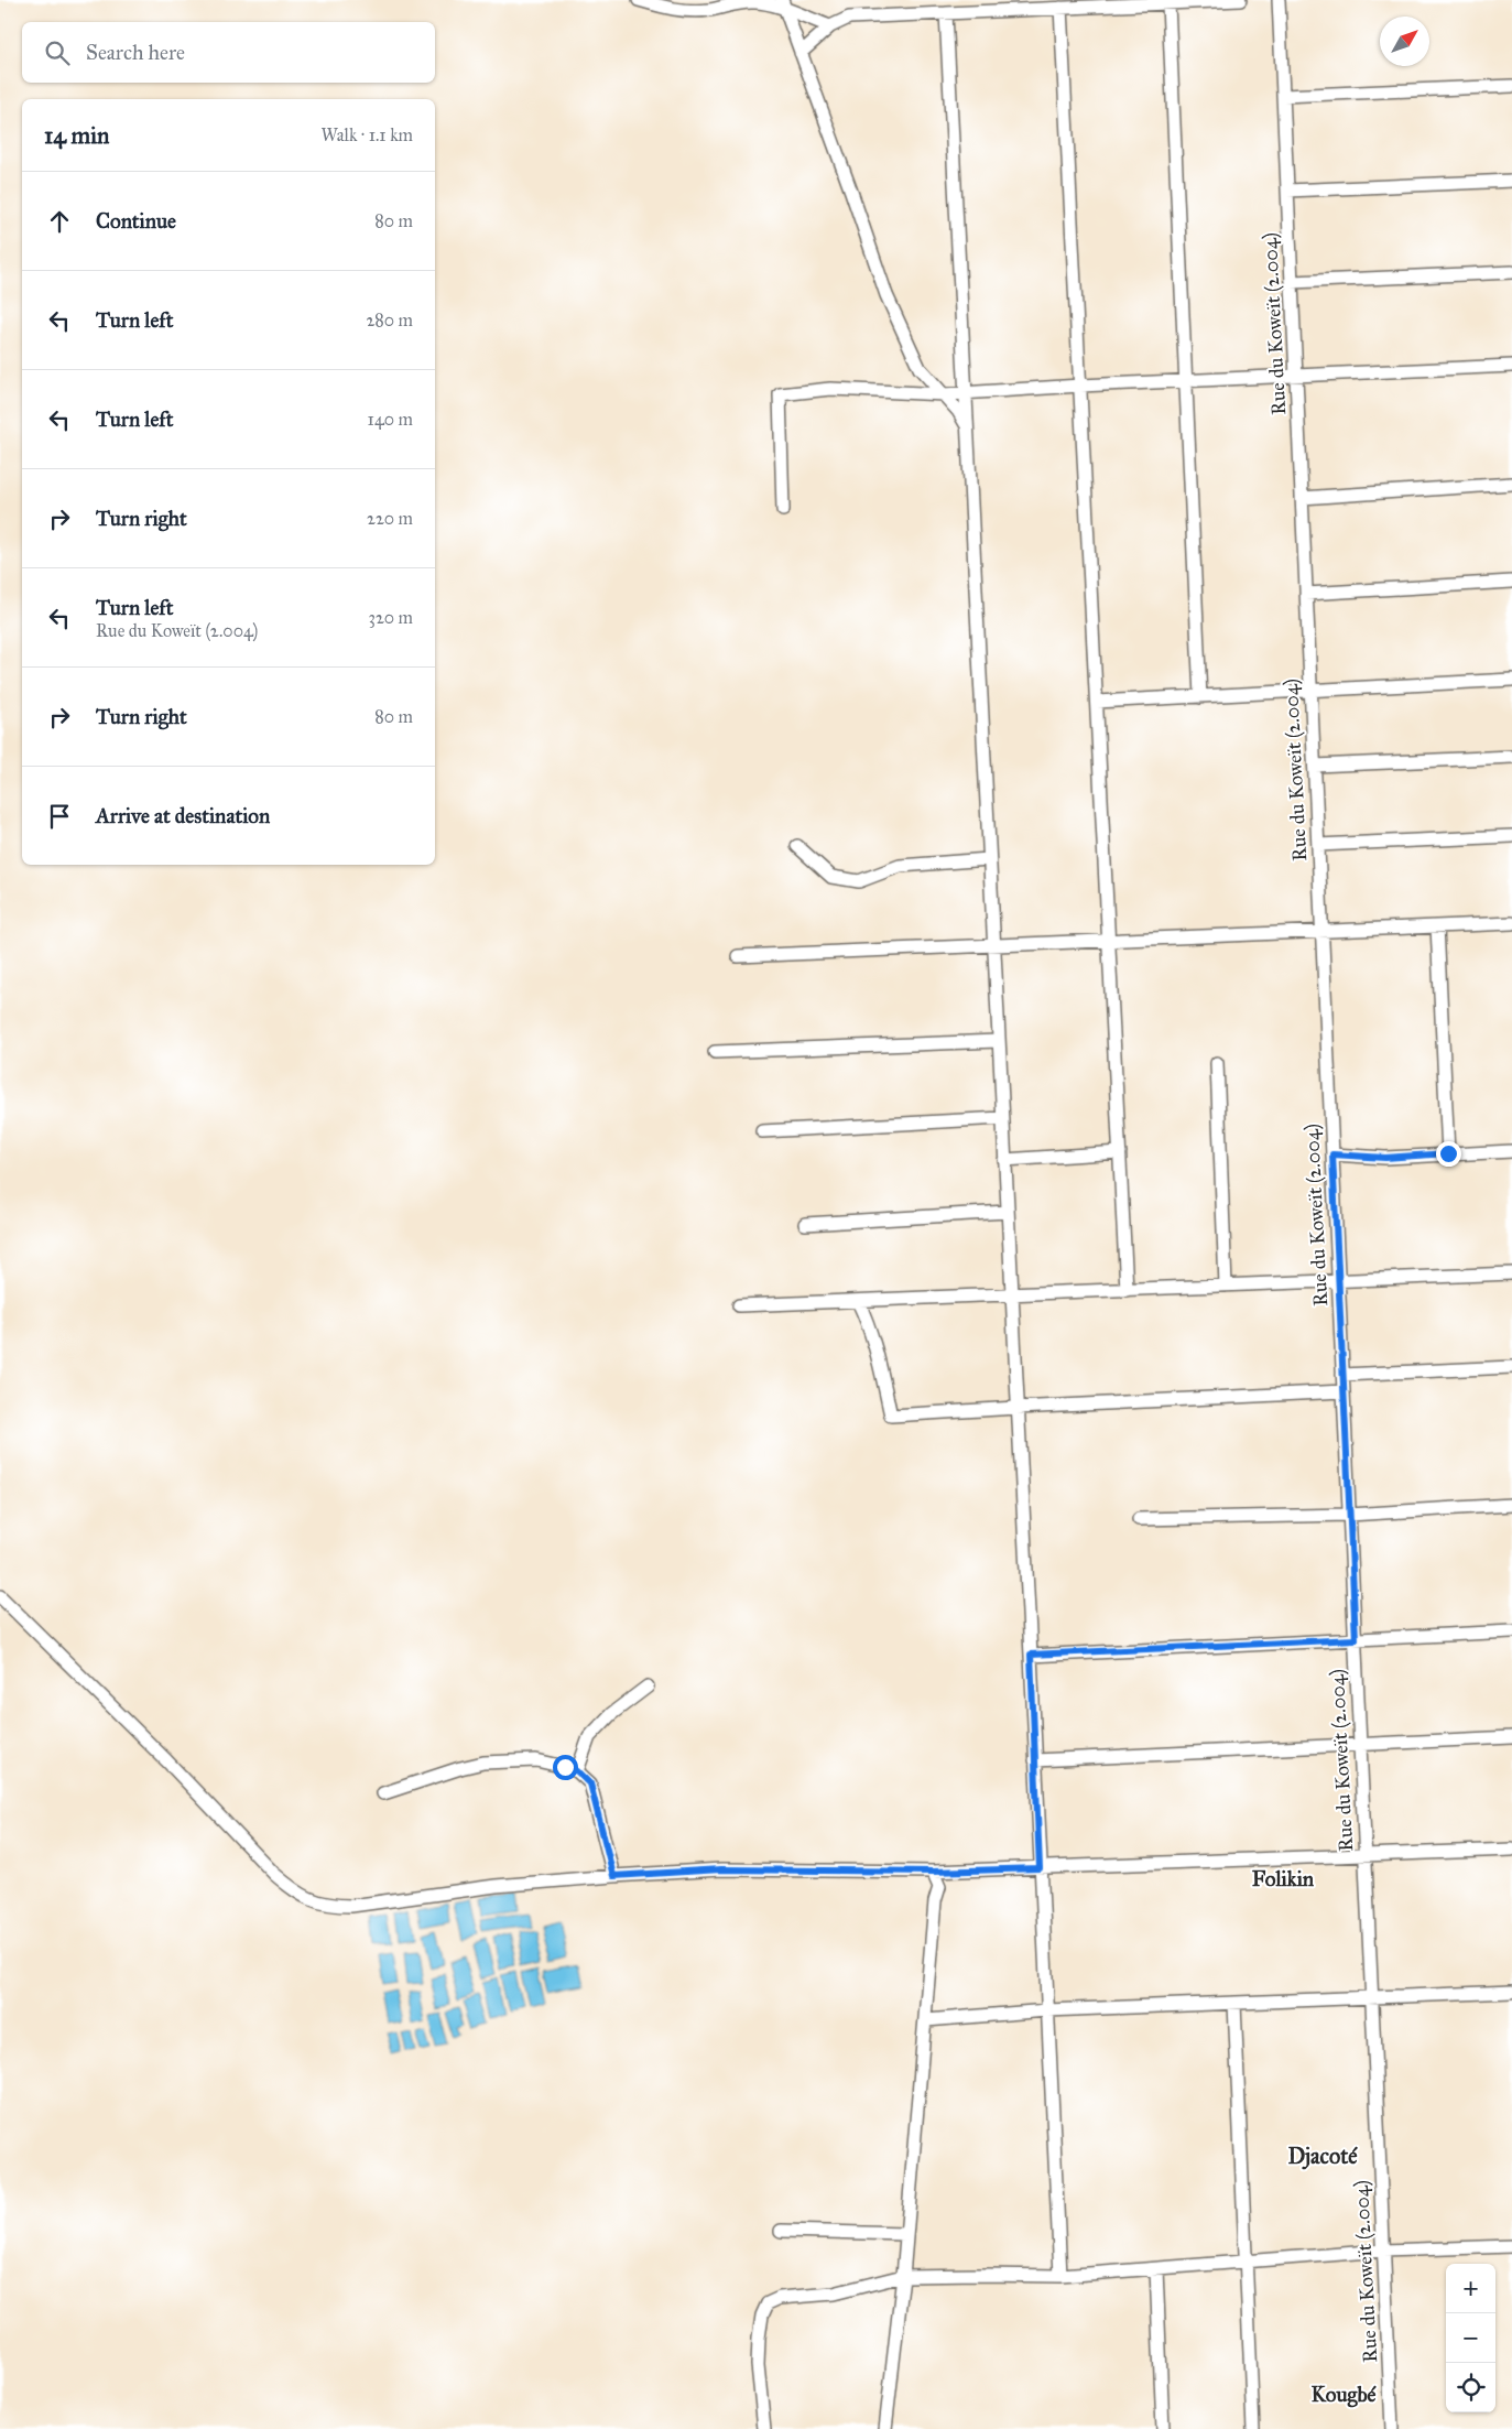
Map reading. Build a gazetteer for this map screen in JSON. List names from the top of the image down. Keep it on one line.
{"streets":{"street":["Rue du Koweït (2.004)"]},"districts":["Folikin","Djacoté","Kougbé"],"north":"top right","page":{"search":"Search here","heading":["14 min","Walk · 1.1 km"],"list":[["Continue","80 m"],["Turn left","280 m"],["Turn left","140 m"],["Turn right","220 m"],["Turn left","Rue du Koweït (2.004)","320 m"],["Turn right","80 m"],"Arrive at destination"],"map_buttons":["+","−"]}}
